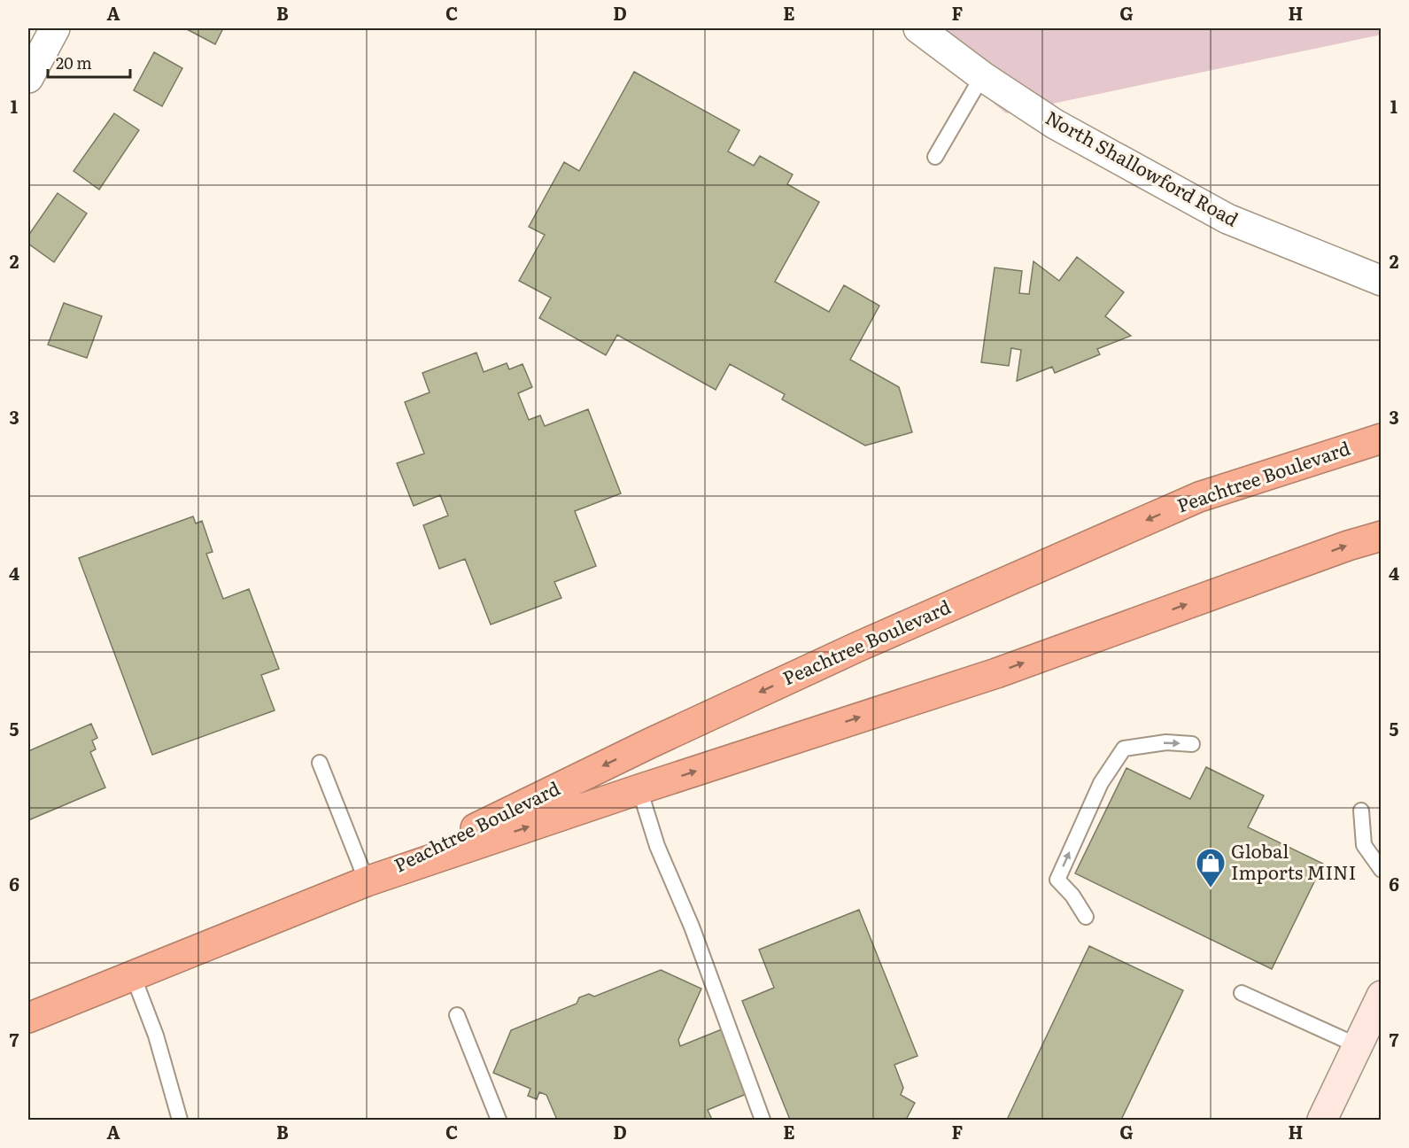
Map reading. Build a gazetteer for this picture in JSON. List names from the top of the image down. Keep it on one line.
{"streets":{"highway":["Peachtree Boulevard"],"street":["North Shallowford Road"]},"places":{"shop":["Global Imports MINI"]},"scale_bar":"20 m","grid":{"columns":["A","B","C","D","E","F","G","H"],"rows":["1","2","3","4","5","6","7"]}}
